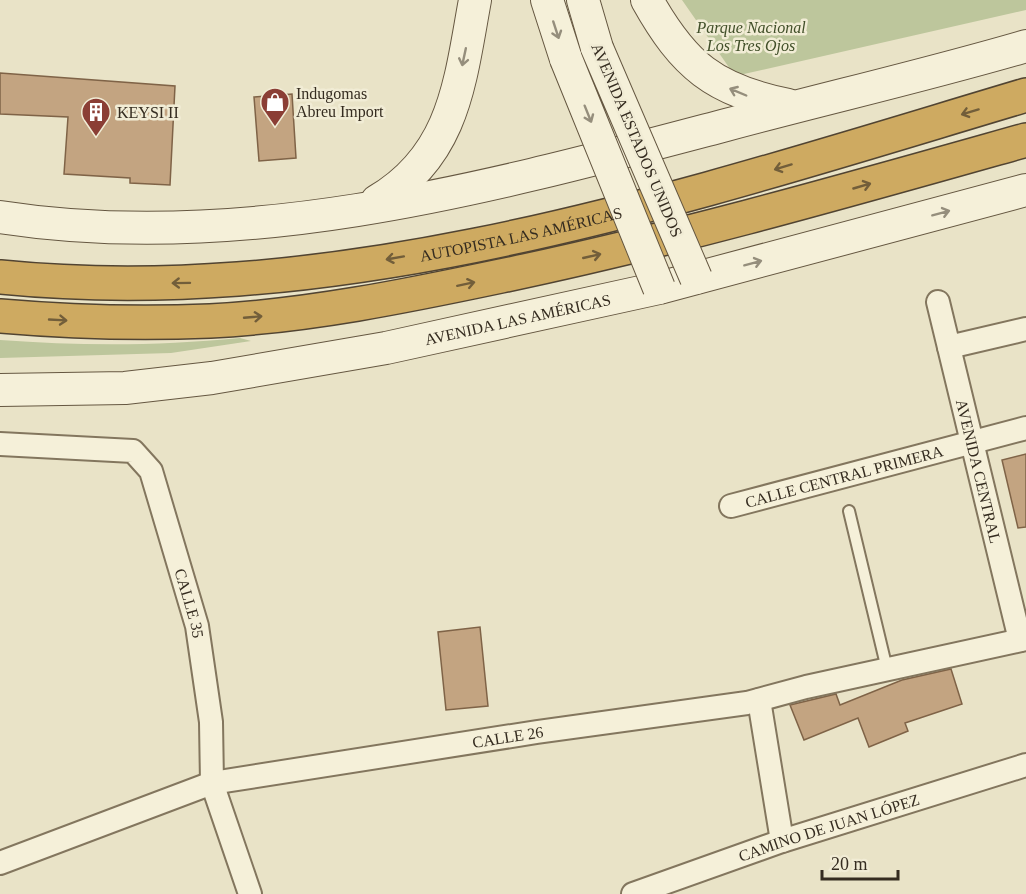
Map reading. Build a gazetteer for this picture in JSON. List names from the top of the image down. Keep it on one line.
{"streets":{"highway":["AUTOPISTA LAS AMÉRICAS"],"street":["AVENIDA ESTADOS UNIDOS","AVENIDA LAS AMÉRICAS","AVENIDA CENTRAL","CALLE CENTRAL PRIMERA","CALLE 35","CALLE 26","CAMINO DE JUAN LÓPEZ"]},"crossings":[["AVENIDA ESTADOS UNIDOS","AVENIDA LAS AMÉRICAS"],["AVENIDA CENTRAL","CALLE CENTRAL PRIMERA"],["AVENIDA CENTRAL","CALLE 26"],["CALLE 35","CALLE 26"]],"parks":["Parque Nacional Los Tres Ojos"],"places":{"shop":["Indugomas Abreu Import"],"building":["KEYSI II"]},"scale_bar":"20 m"}
